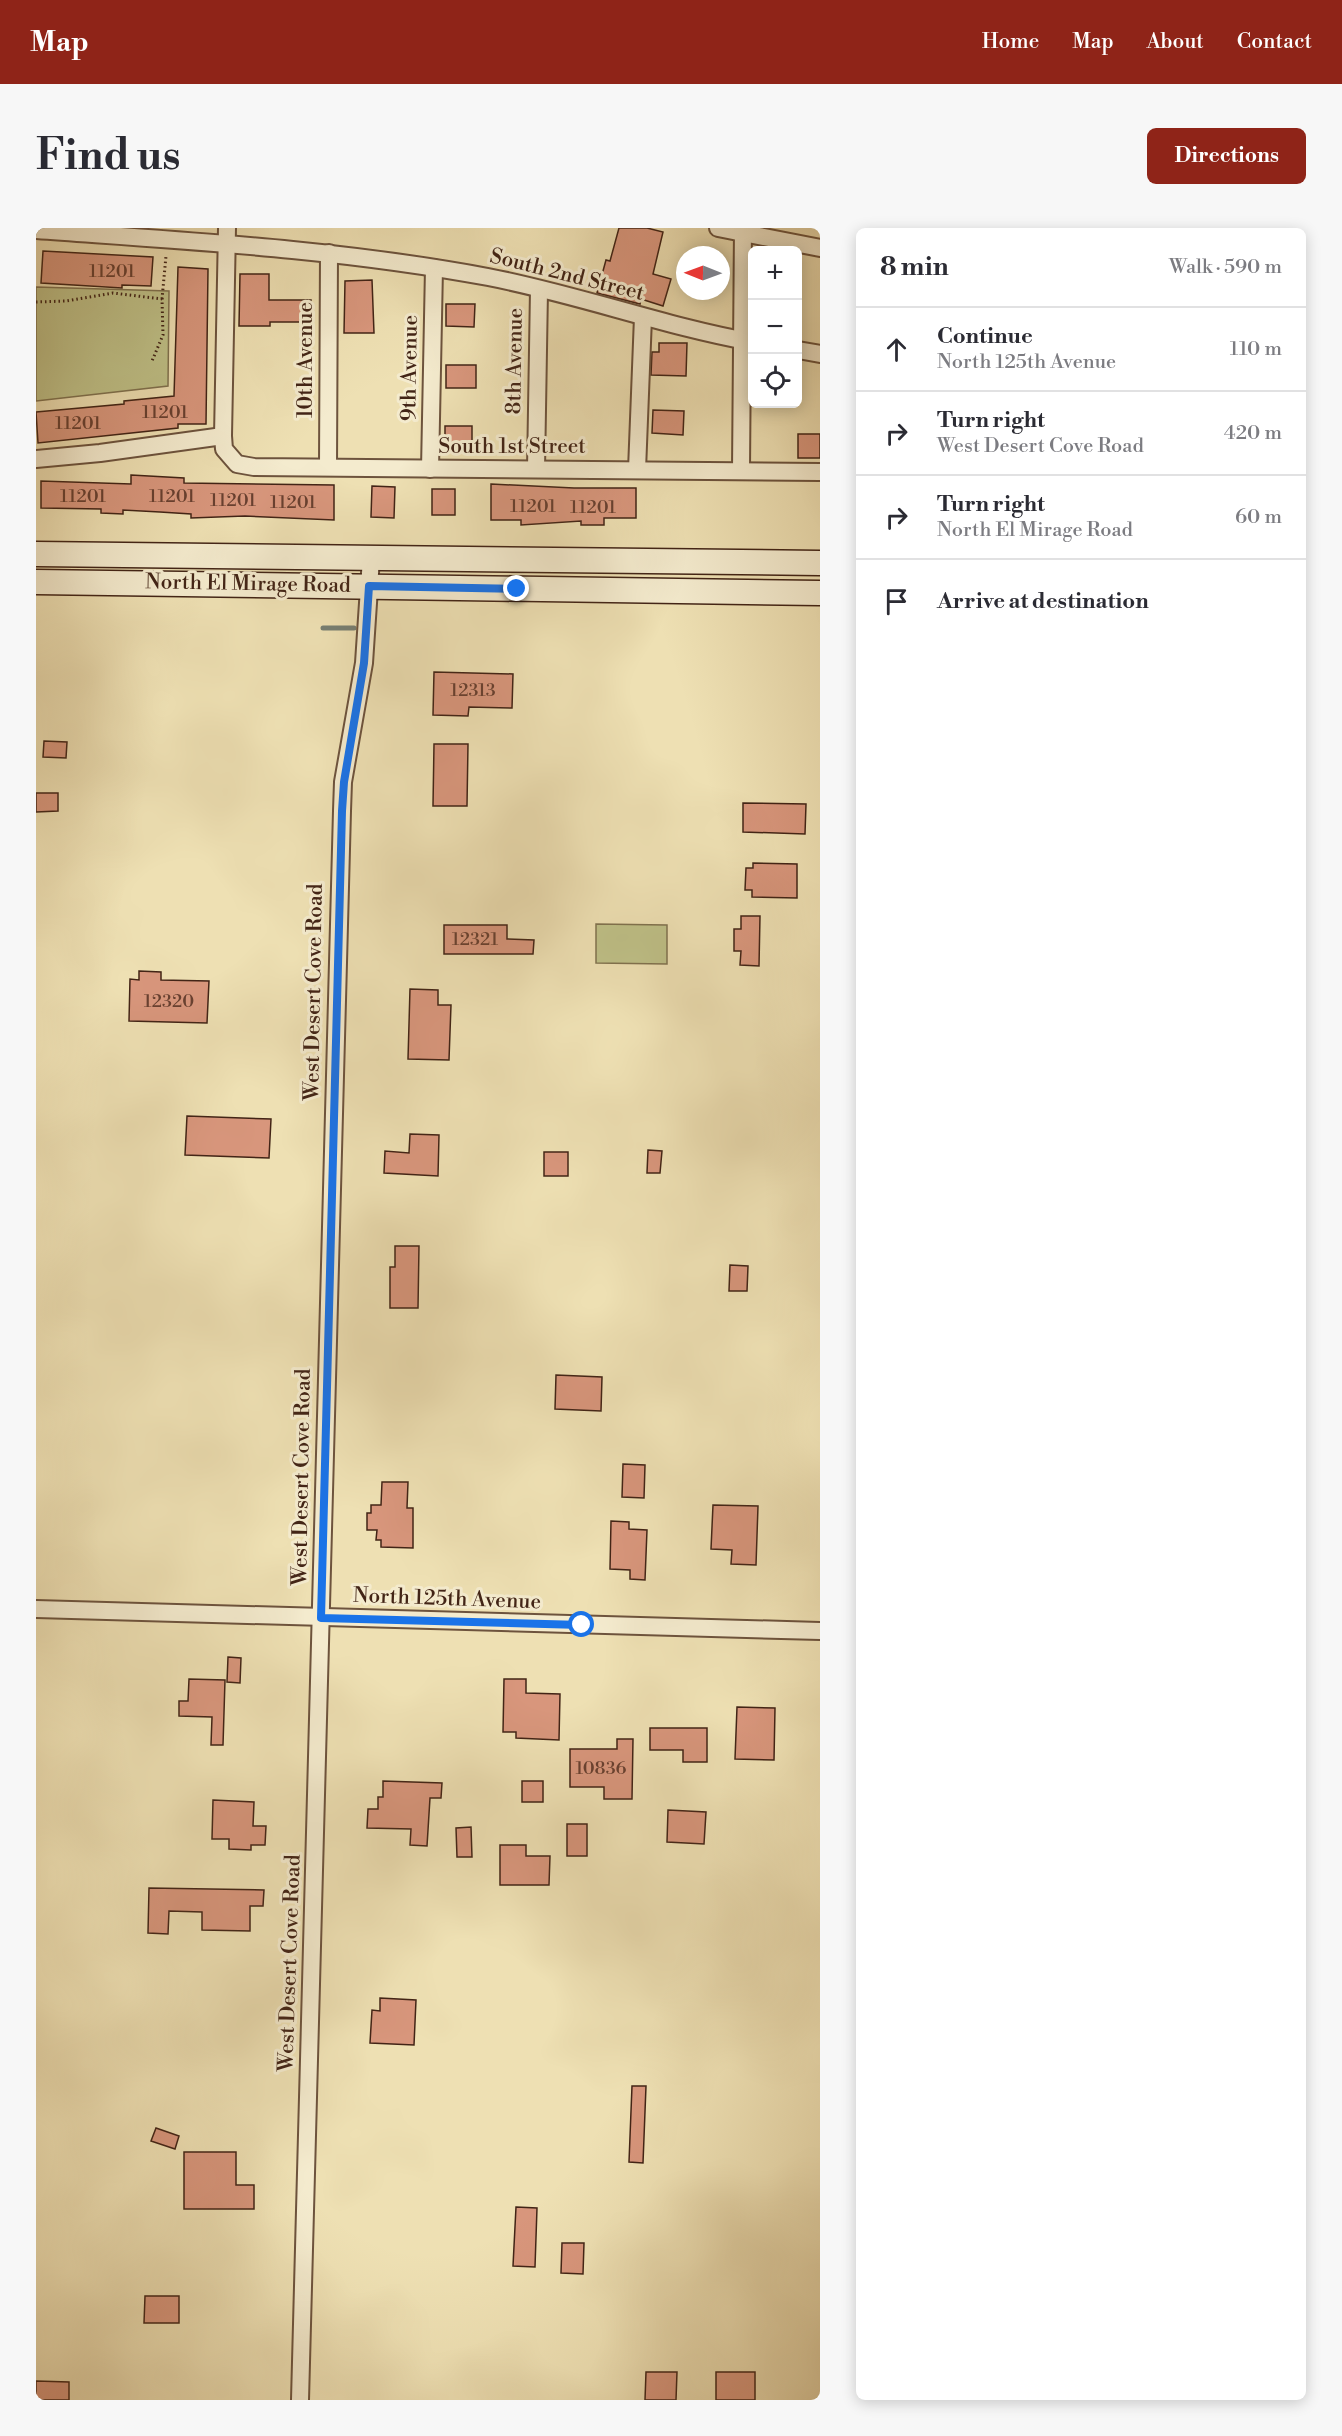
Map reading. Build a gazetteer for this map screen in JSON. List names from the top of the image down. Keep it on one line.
{"streets":{"main road":["North El Mirage Road"],"street":["South 2nd Street","10th Avenue","8th Avenue","9th Avenue","South 1st Street","West Desert Cove Road","North 125th Avenue"]},"crossings":[["South 2nd Street","10th Avenue"],["South 2nd Street","8th Avenue"],["South 2nd Street","9th Avenue"],["10th Avenue","South 1st Street"],["8th Avenue","South 1st Street"],["9th Avenue","South 1st Street"],["North El Mirage Road","West Desert Cove Road"],["West Desert Cove Road","North 125th Avenue"]],"house_numbers":["11201","11201","11201","11201","11201","11201","11201","11201","11201","12313","12321","12320","10836"],"north":"left","page":{"header":"Map","nav":["Home","Map","About","Contact"],"buttons":"Directions","title":"Find us","heading":["8 min","Walk · 590 m"],"map_buttons":["+","−"],"list":[["Continue","North 125th Avenue","110 m"],["Turn right","West Desert Cove Road","420 m"],["Turn right","North El Mirage Road","60 m"],"Arrive at destination"]}}
